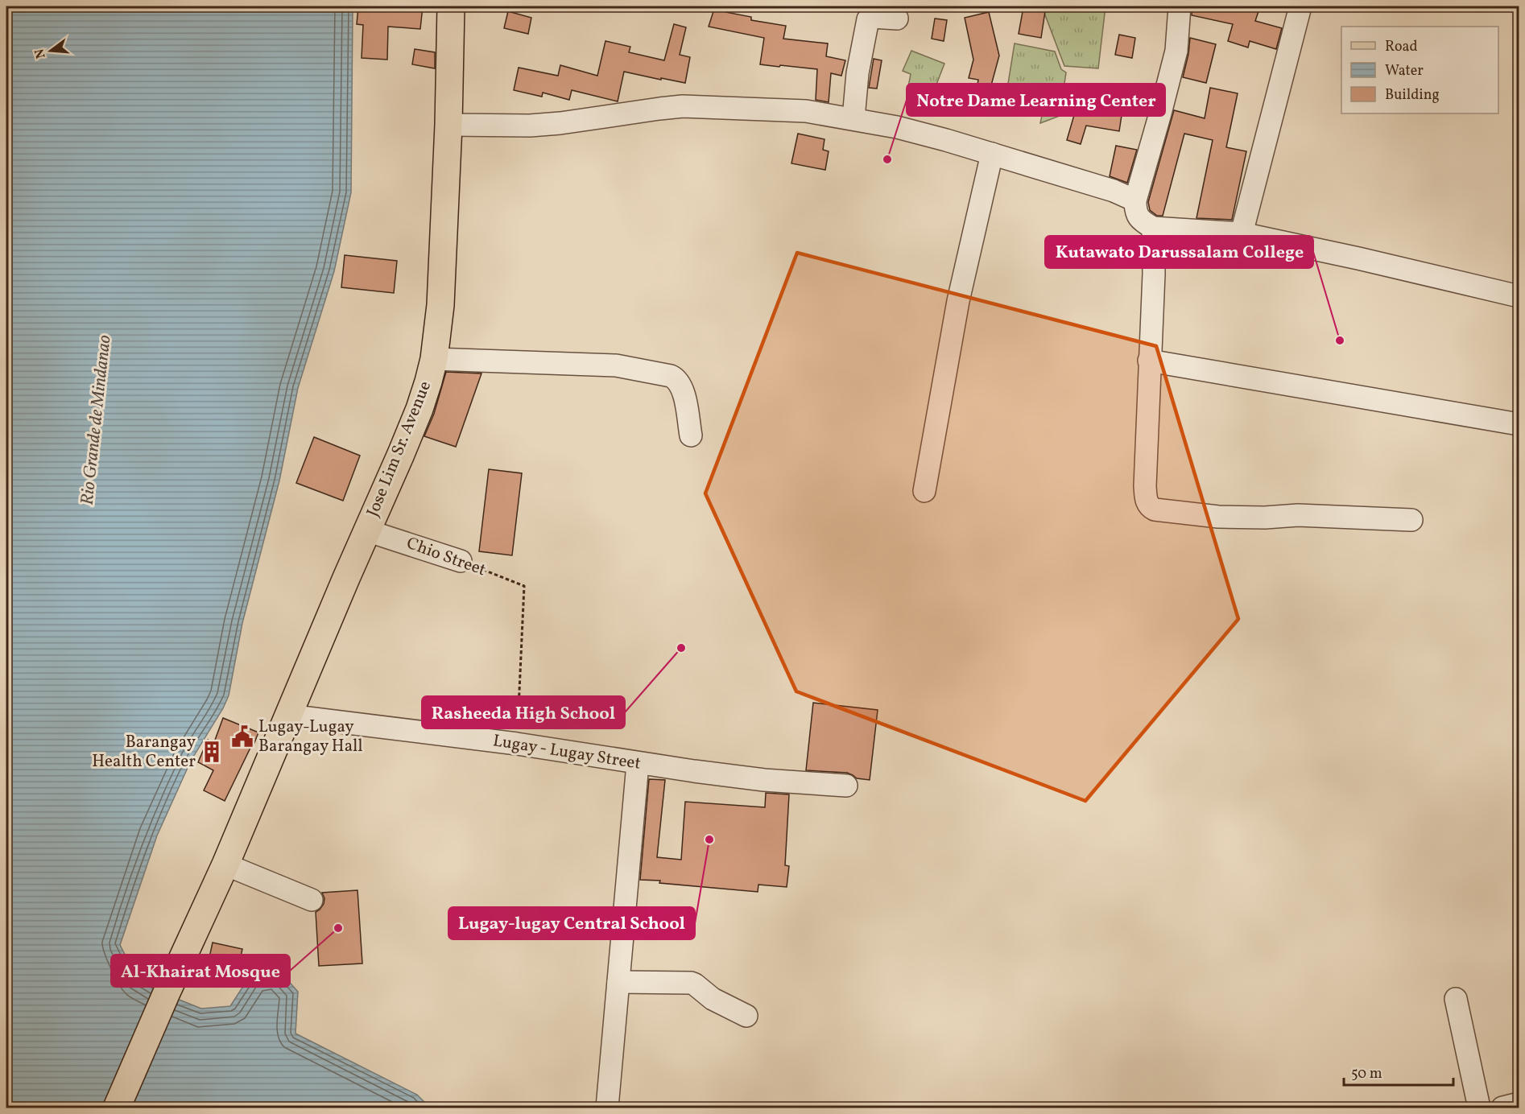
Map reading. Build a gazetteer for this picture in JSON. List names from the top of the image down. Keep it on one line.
{"streets":{"main road":["Jose Lim Sr. Avenue"],"street":["Chio Street","Lugay - Lugay Street"]},"crossings":[["Jose Lim Sr. Avenue","Chio Street"],["Jose Lim Sr. Avenue","Lugay - Lugay Street"],["Chio Street","Lugay - Lugay Street"]],"water":["Rio Grande de Mindanao"],"places":{"other":["Notre Dame Learning Center","Kutawato Darussalam College","Rasheeda High School","Lugay-lugay Central School","Al-Khairat Mosque"],"public building":["Lugay-Lugay Barangay Hall"],"building":["Barangay Health Center"]},"legend":["Road","Water","Building"],"scale_bar":"50 m","north":"left"}
